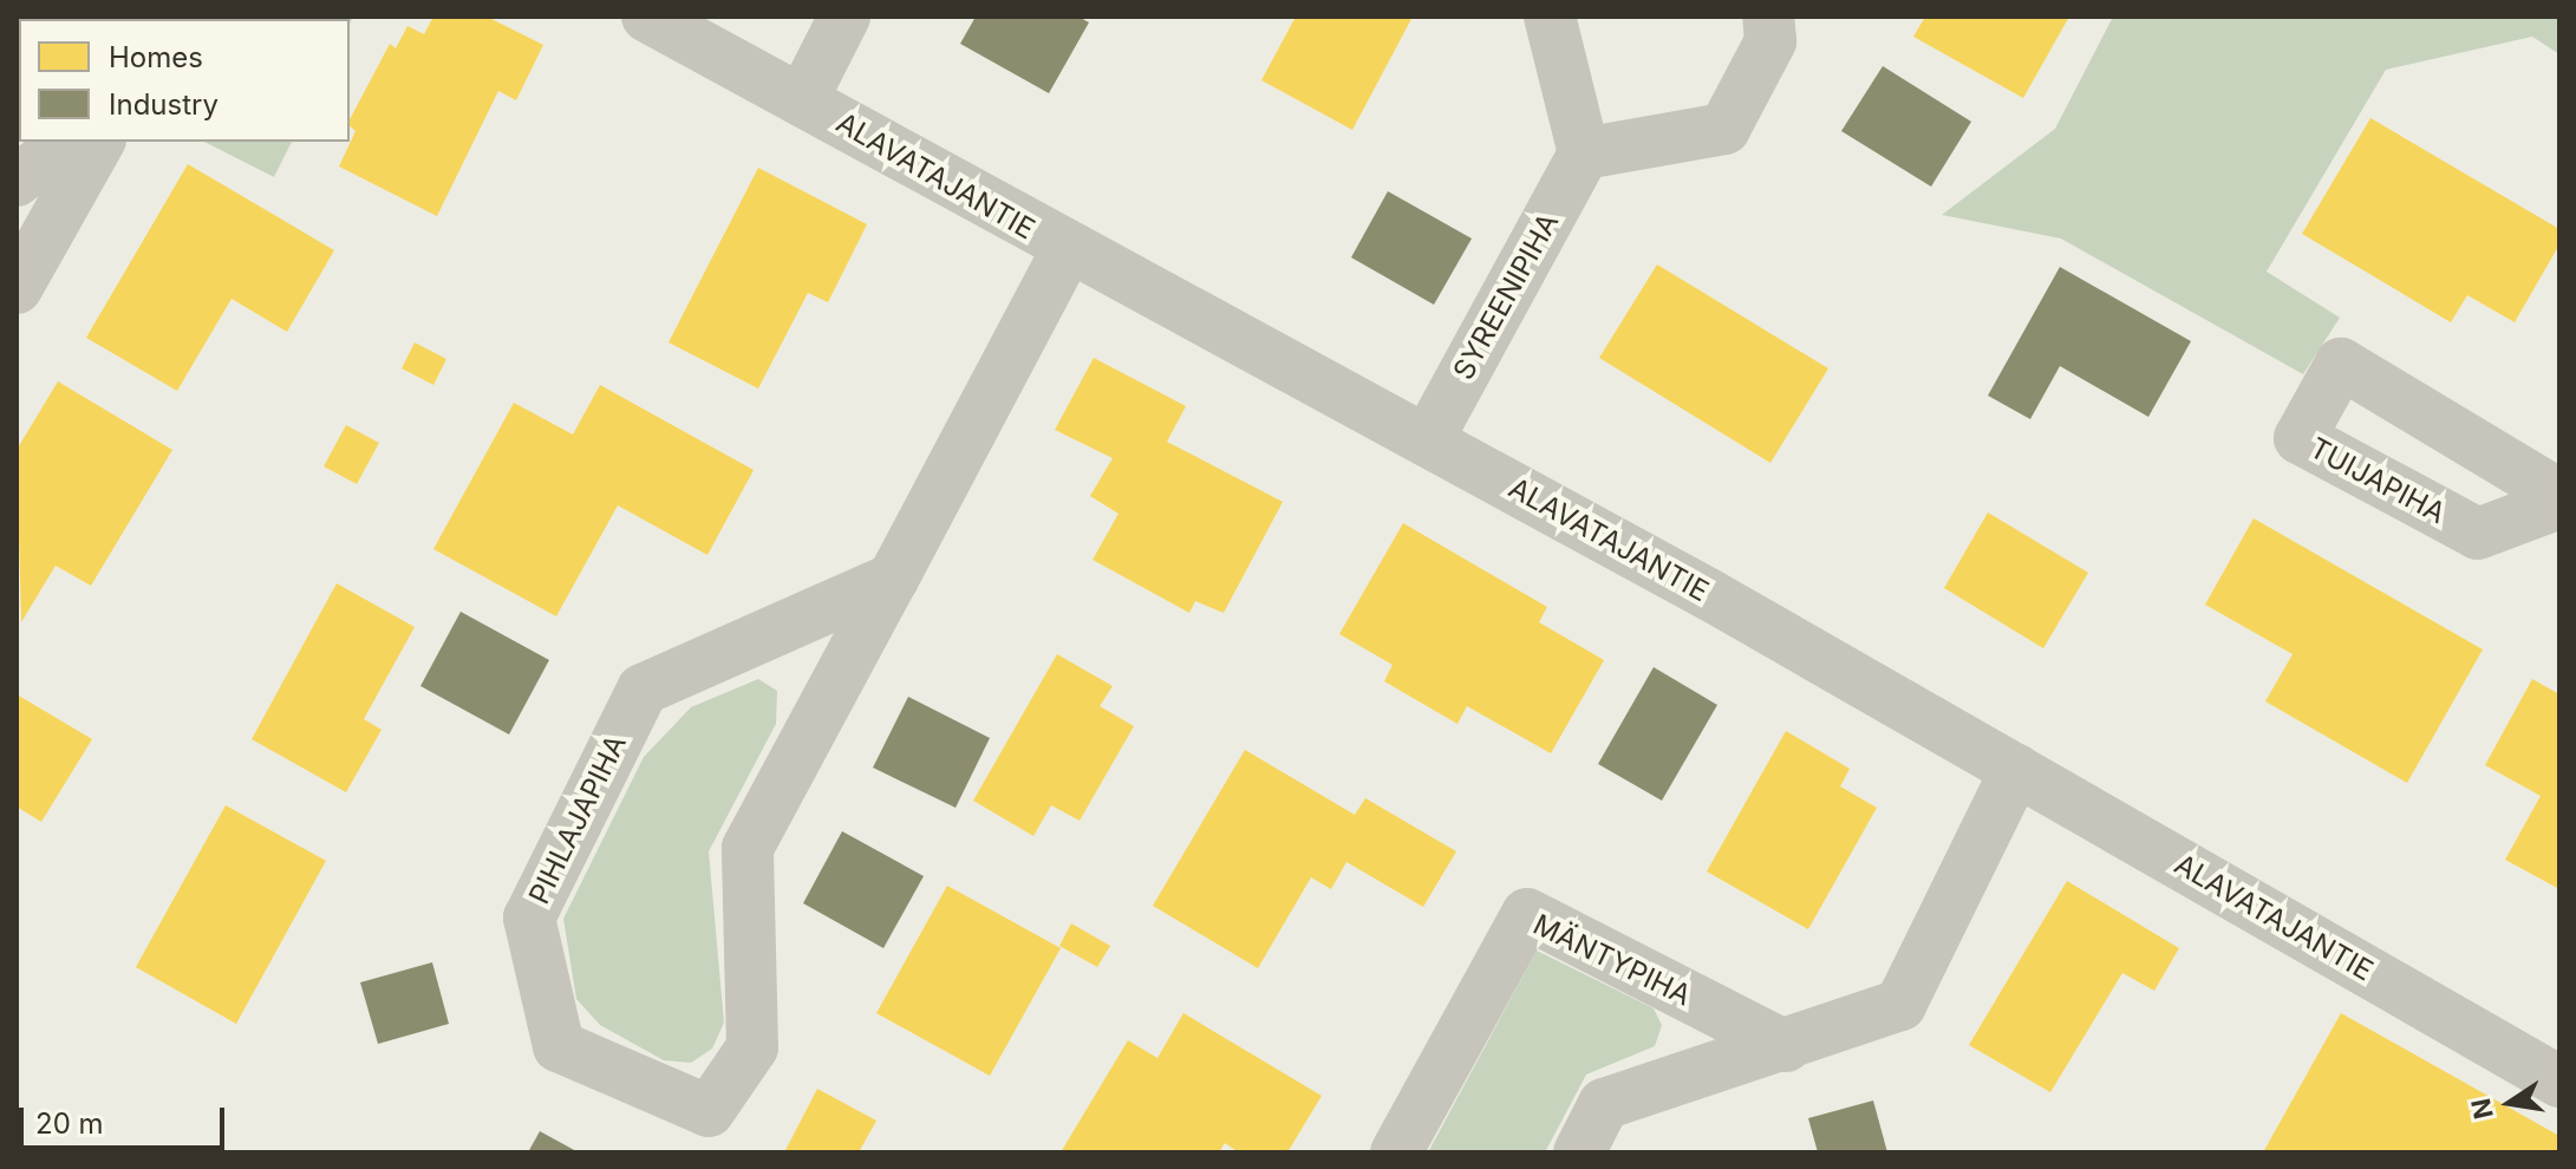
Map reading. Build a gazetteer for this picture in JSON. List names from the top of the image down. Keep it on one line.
{"streets":{"street":["ALAVATAJANTIE","SYREENIPIHA","TUIJAPIHA","PIHLAJAPIHA","MÄNTYPIHA"]},"crossings":[["ALAVATAJANTIE","SYREENIPIHA"],["ALAVATAJANTIE","PIHLAJAPIHA"]],"legend":["Homes","Industry"],"scale_bar":"20 m","north":"left"}
